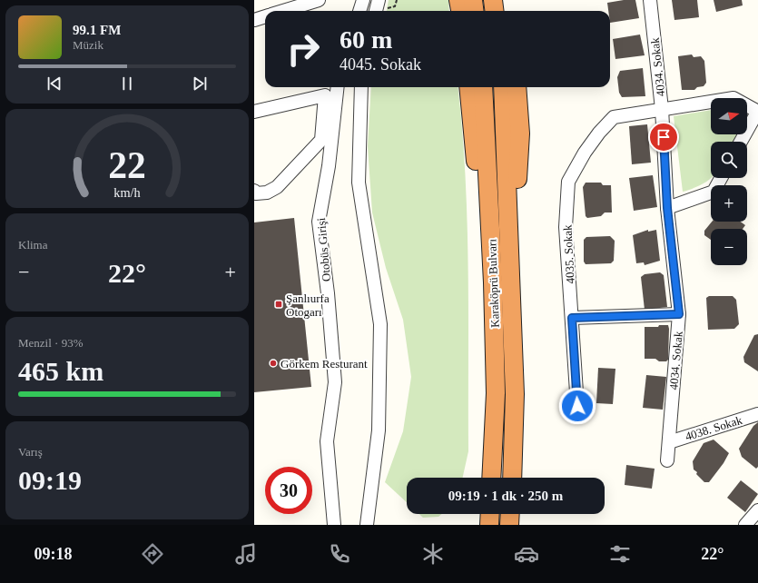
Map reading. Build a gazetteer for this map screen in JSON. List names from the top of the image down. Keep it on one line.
{"streets":{"highway":["Karaköprü Bulvarı"],"street":["4034. Sokak","Otobüs Girişi","4035. Sokak","4038. Sokak"]},"crossings":[["4034. Sokak","4035. Sokak"],["4034. Sokak","4038. Sokak"]],"places":{"transit":["Şanlıurfa Otogarı"],"other":["Görkem Resturant"]},"north":"right","page":{"turn":["60 m","4045. Sokak"],"song":["99.1 FM","Müzik"],"map_buttons":["+","−"],"tile":["Klima",["Menzil · 93%","465 km"],["Varış","09:19"]],"heat":["−","22°","+"],"limit":"30","trip":"09:19 · 1 dk · 250 m","tabs":["09:18","22°"],"gauge":["22","km/h"]}}
